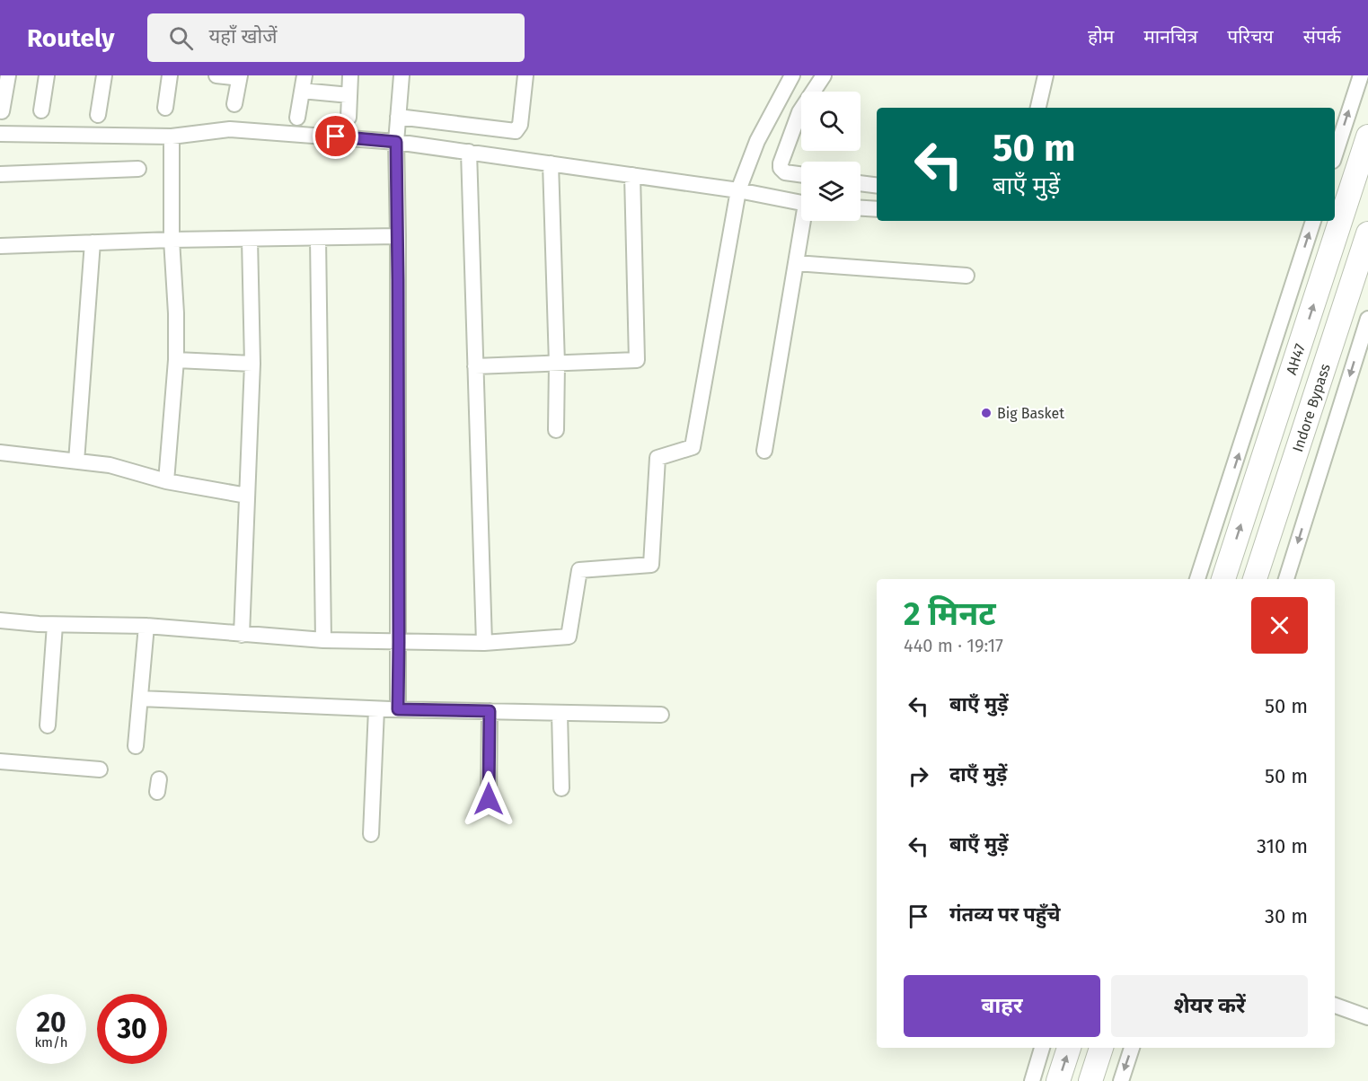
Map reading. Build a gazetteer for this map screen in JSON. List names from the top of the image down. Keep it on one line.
{"streets":{"highway":["AH47","Indore Bypass"]},"one_way":["AH47"],"places":["Big Basket"],"page":{"header":"Routely","search":"यहाँ खोजें","nav":["होम","मानचित्र","परिचय","संपर्क"],"turn":["50 m","बाएँ मुड़ें"],"heading":["2 मिनट","440 m · 19:17"],"list":[{"name":"बाएँ मुड़ें","value":"50 m"},{"name":"दाएँ मुड़ें","value":"50 m"},{"name":"बाएँ मुड़ें","value":"310 m"},{"name":"गंतव्य पर पहुँचे","value":"30 m"}],"buttons":["बाहर","शेयर करें"],"speed":"20 km/h","limit":"30"}}
